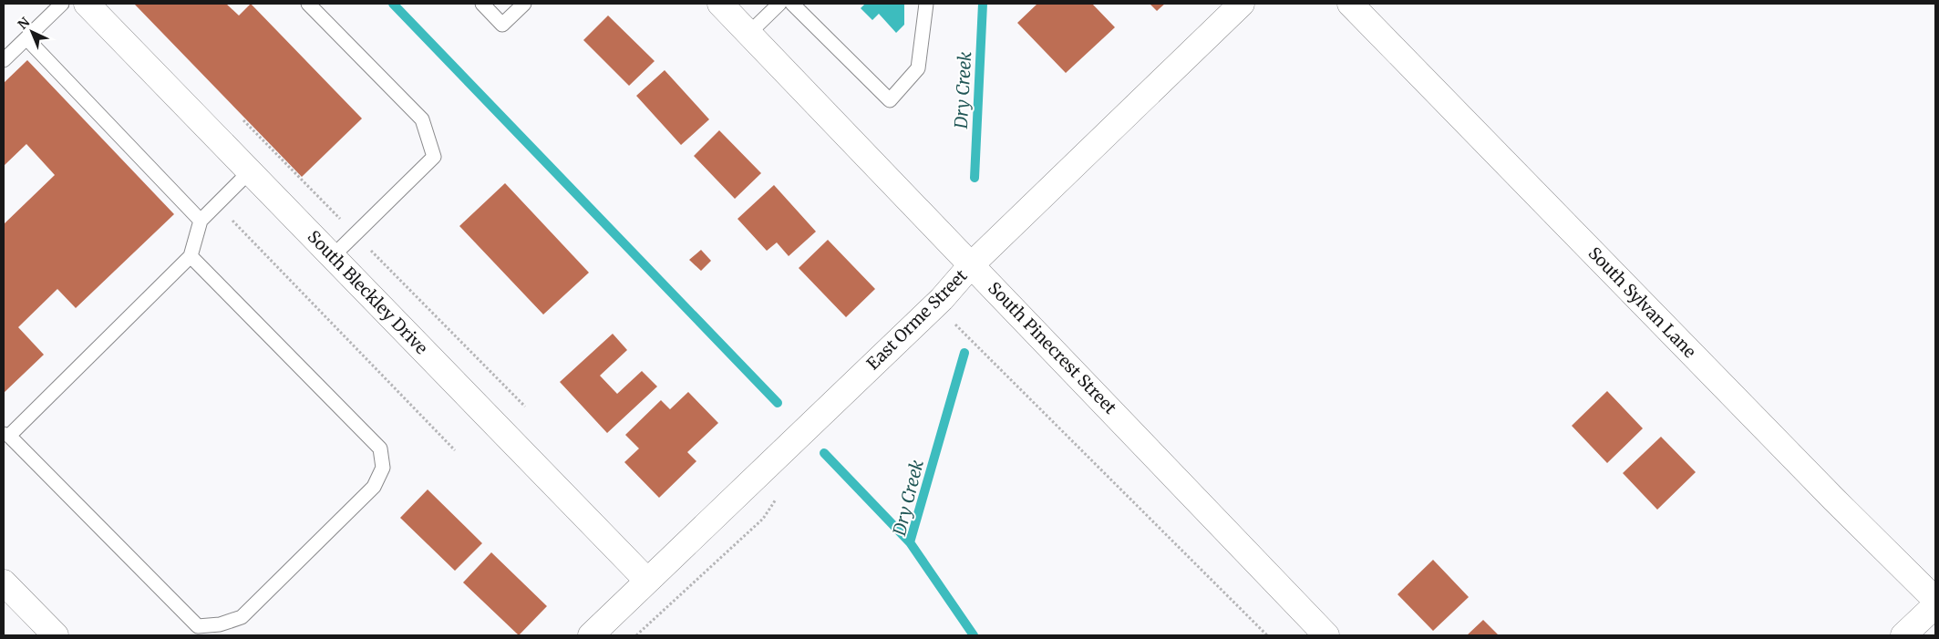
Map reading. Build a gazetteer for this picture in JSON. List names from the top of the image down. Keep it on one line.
{"streets":{"street":["South Bleckley Drive","South Sylvan Lane","East Orme Street","South Pinecrest Street"]},"crossings":[["South Bleckley Drive","East Orme Street"],["East Orme Street","South Pinecrest Street"]],"water":["Dry Creek"],"north":"top left"}
